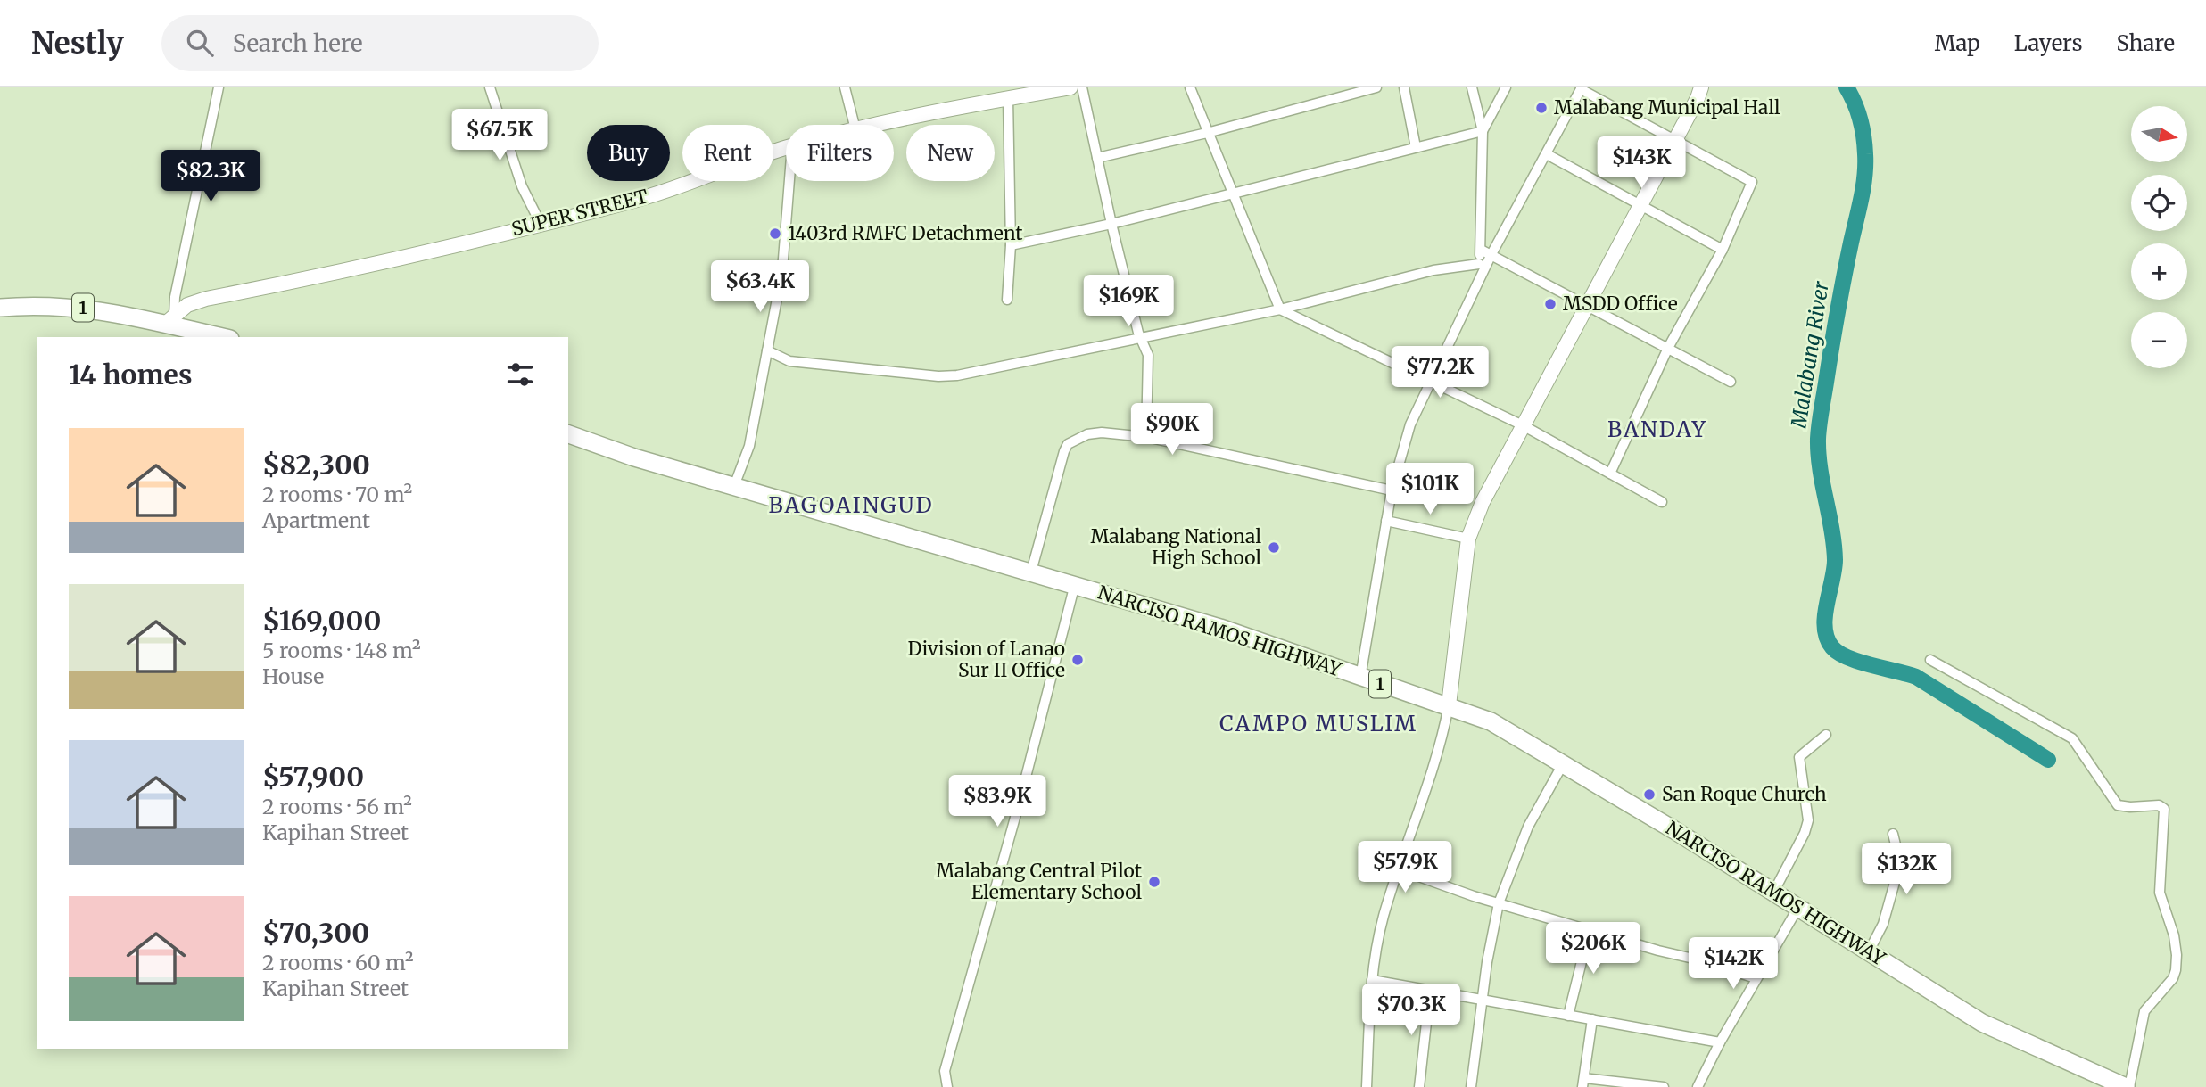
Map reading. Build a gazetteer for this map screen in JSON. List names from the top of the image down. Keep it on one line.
{"streets":{"highway":["1","NARCISO RAMOS HIGHWAY"],"street":["SUPER STREET"]},"crossings":[["SUPER STREET","1"]],"districts":["BANDAY","BAGOAINGUD","CAMPO MUSLIM"],"water":["Malabang River"],"places":["Malabang Municipal Hall","1403rd RMFC Detachment","MSDD Office","Malabang National High School","Division of Lanao Sur II Office","San Roque Church","Malabang Central Pilot Elementary School"],"north":"right","page":{"header":"Nestly","search":"Search here","nav":["Map","Layers","Share"],"map_buttons":["+","−"],"price":["$67.5K","$143K","$82.3K","$63.4K","$169K","$77.2K","$90K","$101K","$83.9K","$57.9K","$132K","$206K","$142K","$70.3K"],"chip":["Buy","Rent","Filters","New"],"heading":"14 homes","list":[{"name":"$82,300","note":"2 rooms · 70 m² · Apartment"},{"name":"$169,000","note":"5 rooms · 148 m² · House"},{"name":"$57,900","note":"2 rooms · 56 m² · Kapihan Street"},{"name":"$70,300","note":"2 rooms · 60 m² · Kapihan Street"}]}}
